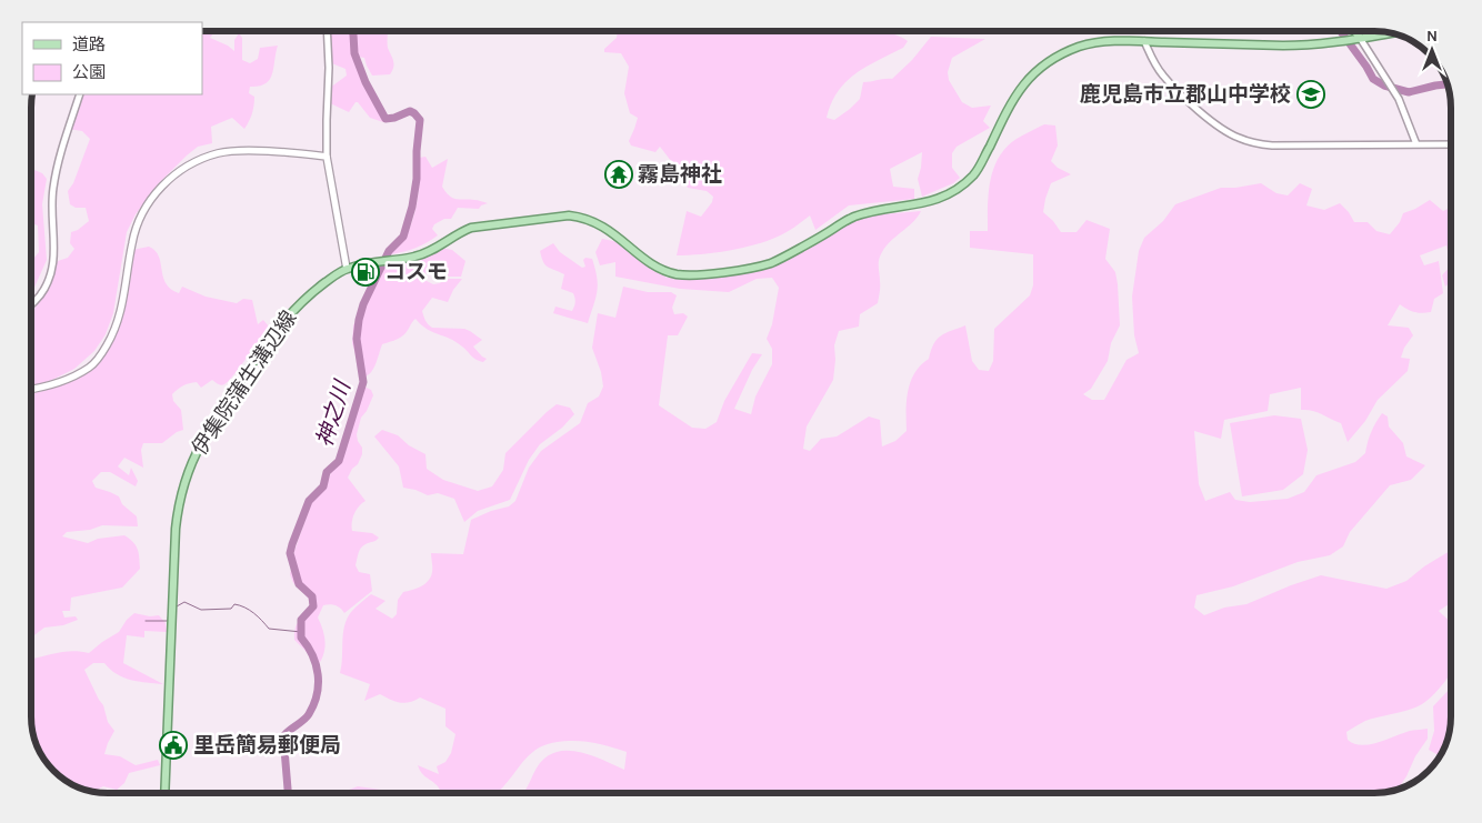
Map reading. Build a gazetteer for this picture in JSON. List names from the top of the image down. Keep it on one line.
{"streets":{"main road":["伊集院蒲生溝辺線"]},"water":["神之川"],"places":{"school or university":["鹿児島市立郡山中学校"],"temple":["霧島神社"],"fuel station":["コスモ"],"public building":["里岳簡易郵便局"]},"legend":["道路","公園"],"north":"top"}
